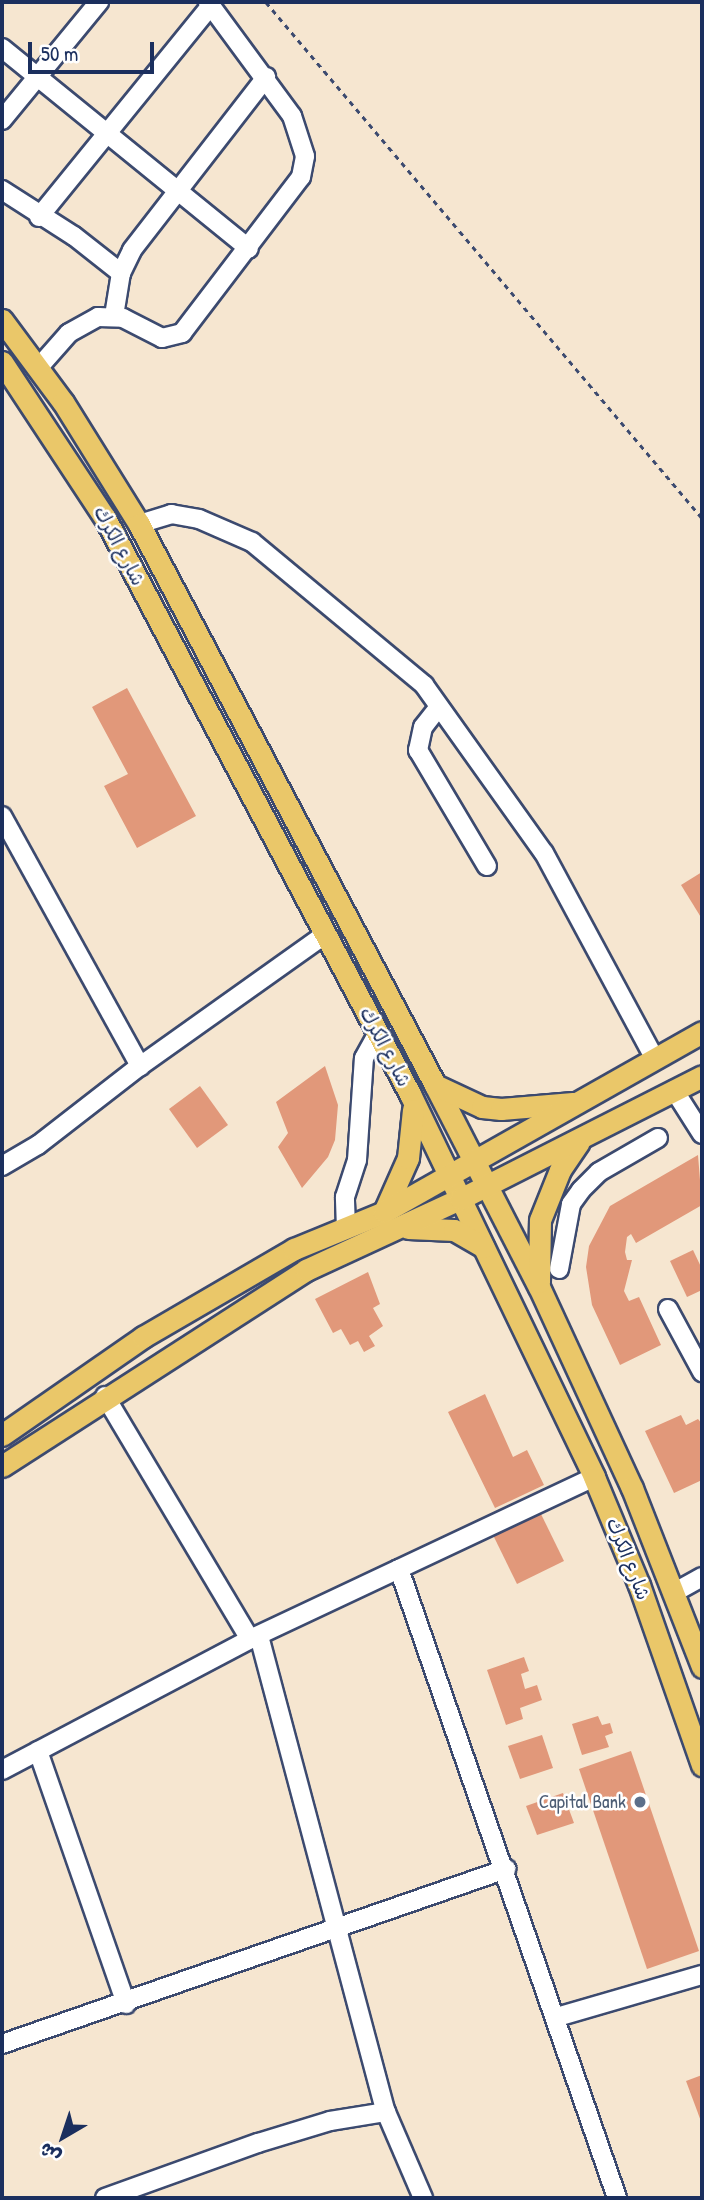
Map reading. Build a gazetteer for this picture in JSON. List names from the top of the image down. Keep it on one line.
{"streets":{"main road":["شارع الكرك"]},"places":["Capital Bank"],"scale_bar":"50 m","north":"bottom left"}
